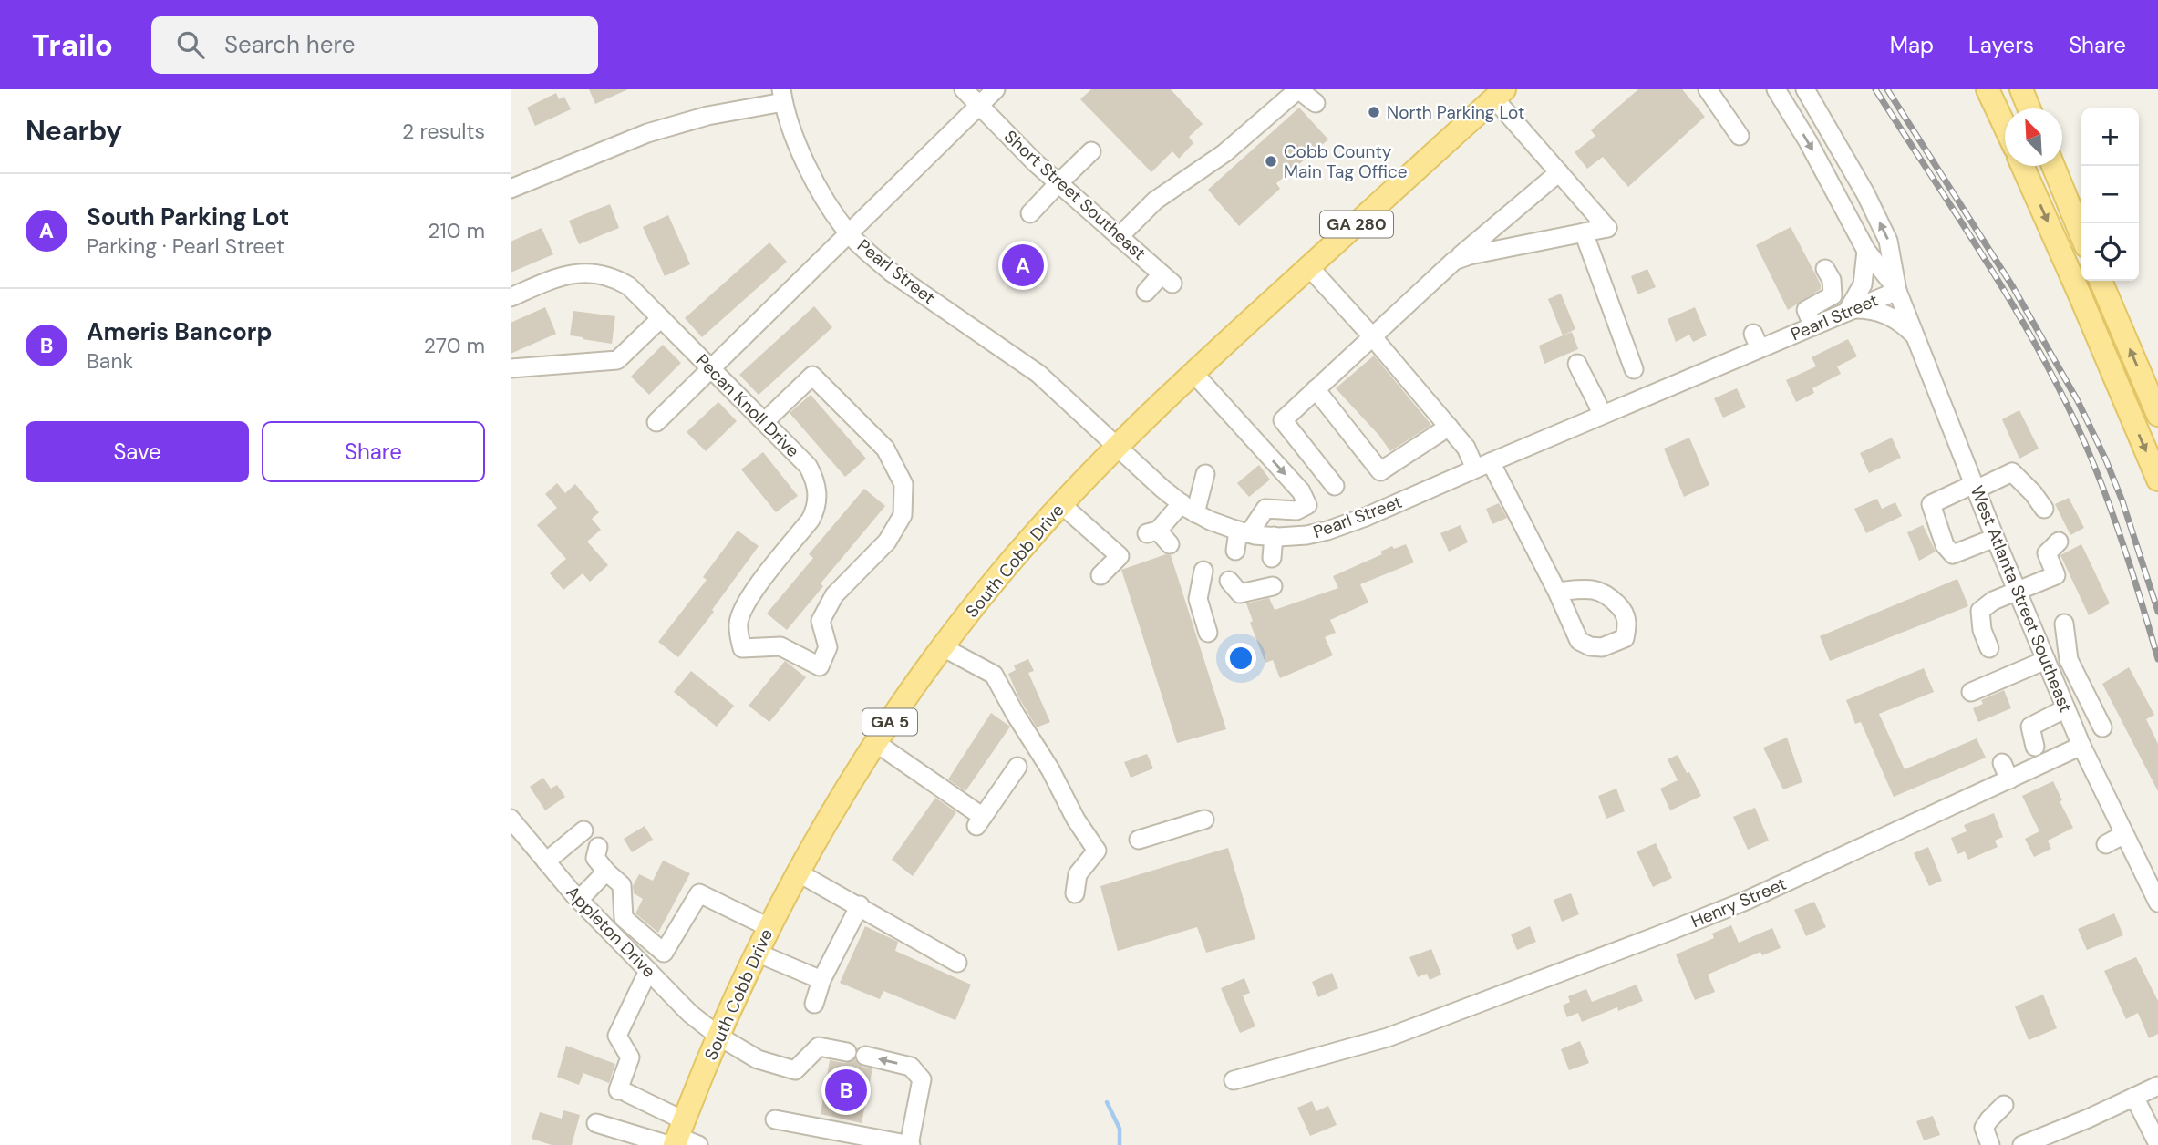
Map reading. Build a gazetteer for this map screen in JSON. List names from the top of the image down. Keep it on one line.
{"streets":{"main road":["GA 280","South Cobb Drive","GA 5"],"street":["Short Street Southeast","Pearl Street","Pecan Knoll Drive","West Atlanta Street Southeast","Henry Street","Appleton Drive"]},"crossings":[["Pearl Street","South Cobb Drive"],["Pearl Street","West Atlanta Street Southeast"],["South Cobb Drive","Appleton Drive"],["West Atlanta Street Southeast","Henry Street"]],"places":["North Parking Lot","Cobb County Main Tag Office"],"north":"top left","page":{"header":"Trailo","search":"Search here","nav":["Map","Layers","Share"],"heading":["Nearby","2 results"],"map_buttons":["+","−"],"list":[{"mark":"A","name":"South Parking Lot","note":"Parking · Pearl Street","value":"210 m"},{"mark":"B","name":"Ameris Bancorp","note":"Bank","value":"270 m"}],"pins":["A","B"],"buttons":["Save","Share"]}}
